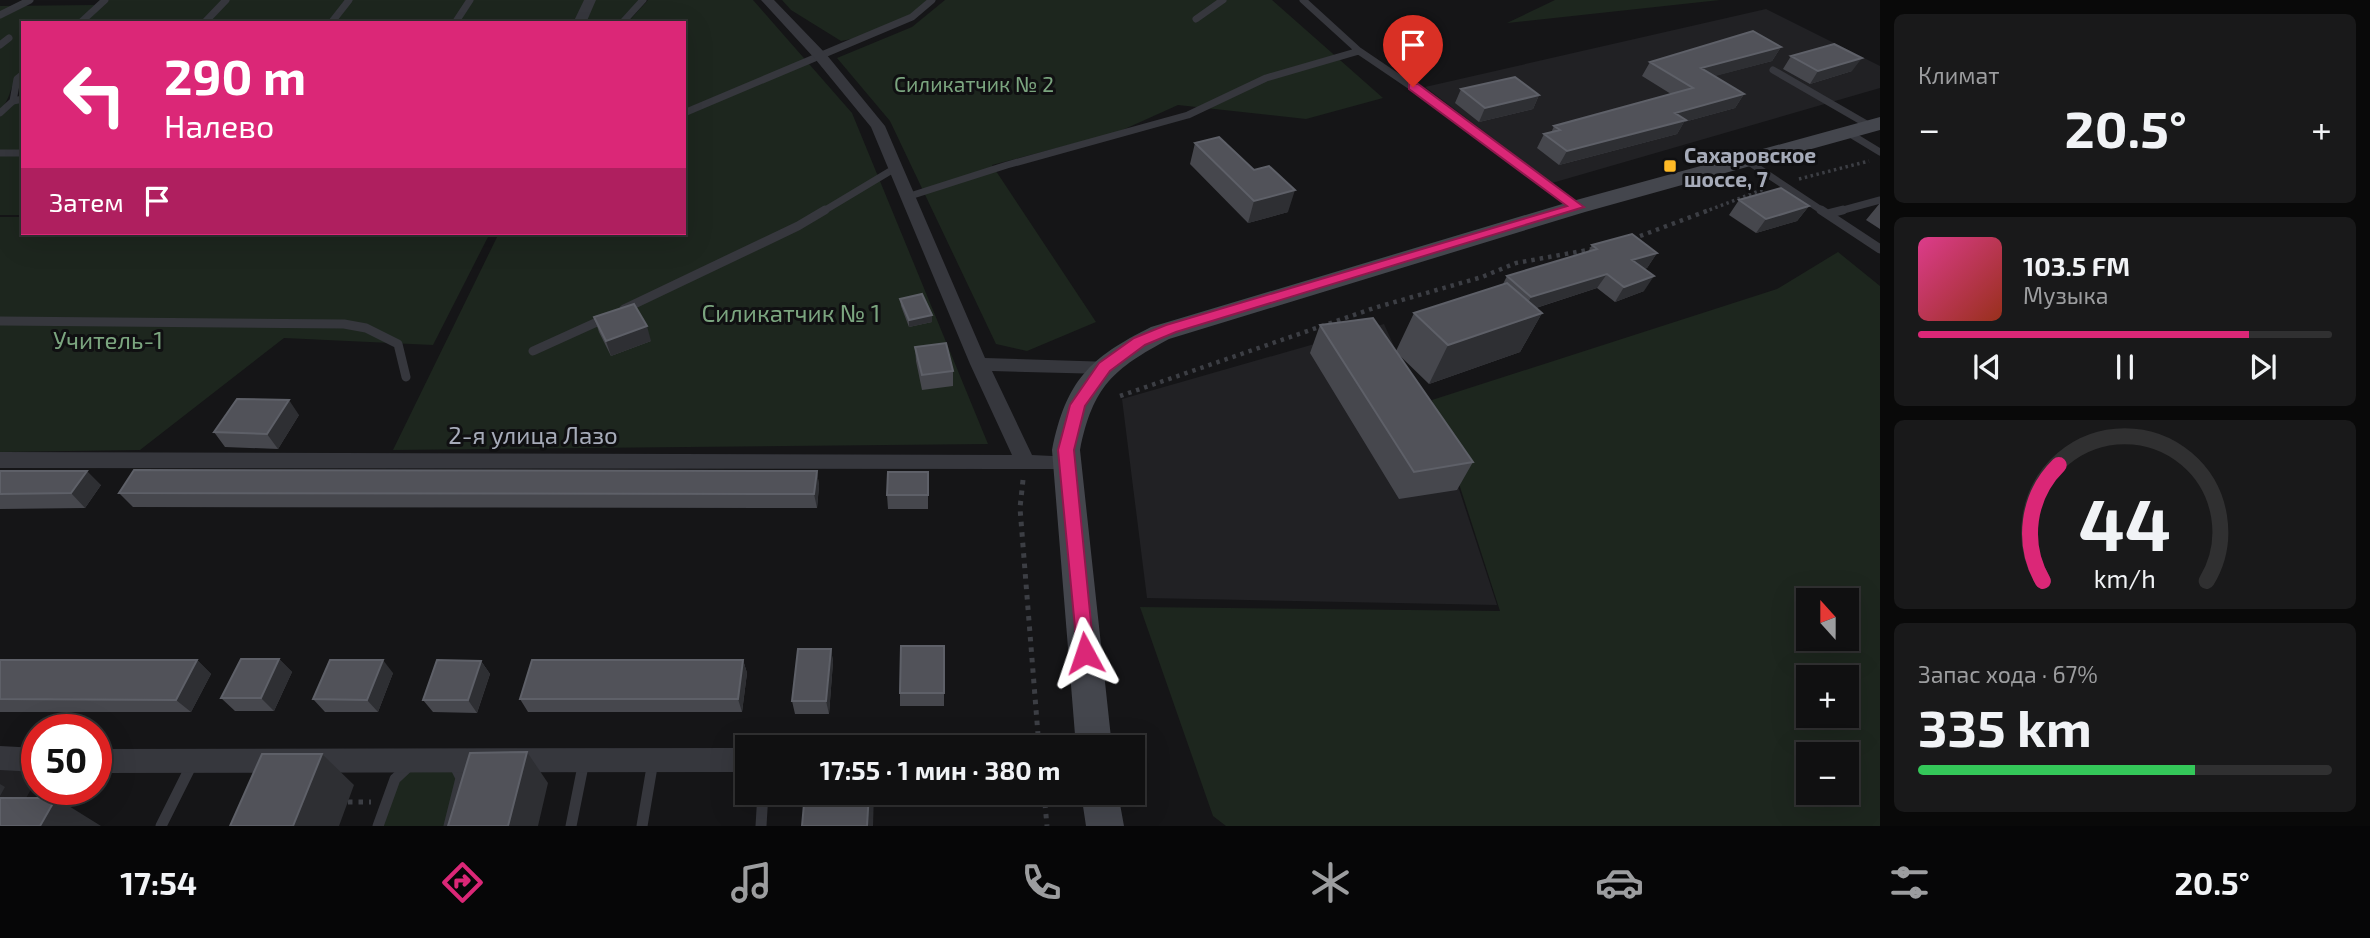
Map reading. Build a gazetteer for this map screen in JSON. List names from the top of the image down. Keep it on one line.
{"streets":{"street":["2-я улица Лазо"]},"parks":["Силикатчик № 2","Силикатчик № 1","Учитель-1"],"places":{"transit":["Сахаровское шоссе, 7"]},"north":"top","page":{"tile":["Климат",["Запас хода · 67%","335 km"]],"turn":["290 m","Налево"],"heat":["−","20.5°","+"],"then":"Затем","song":["103.5 FM","Музыка"],"map_buttons":["+","−"],"limit":"50","trip":"17:55 · 1 мин · 380 m","tabs":["17:54","20.5°"],"gauge":["44","km/h"]}}
